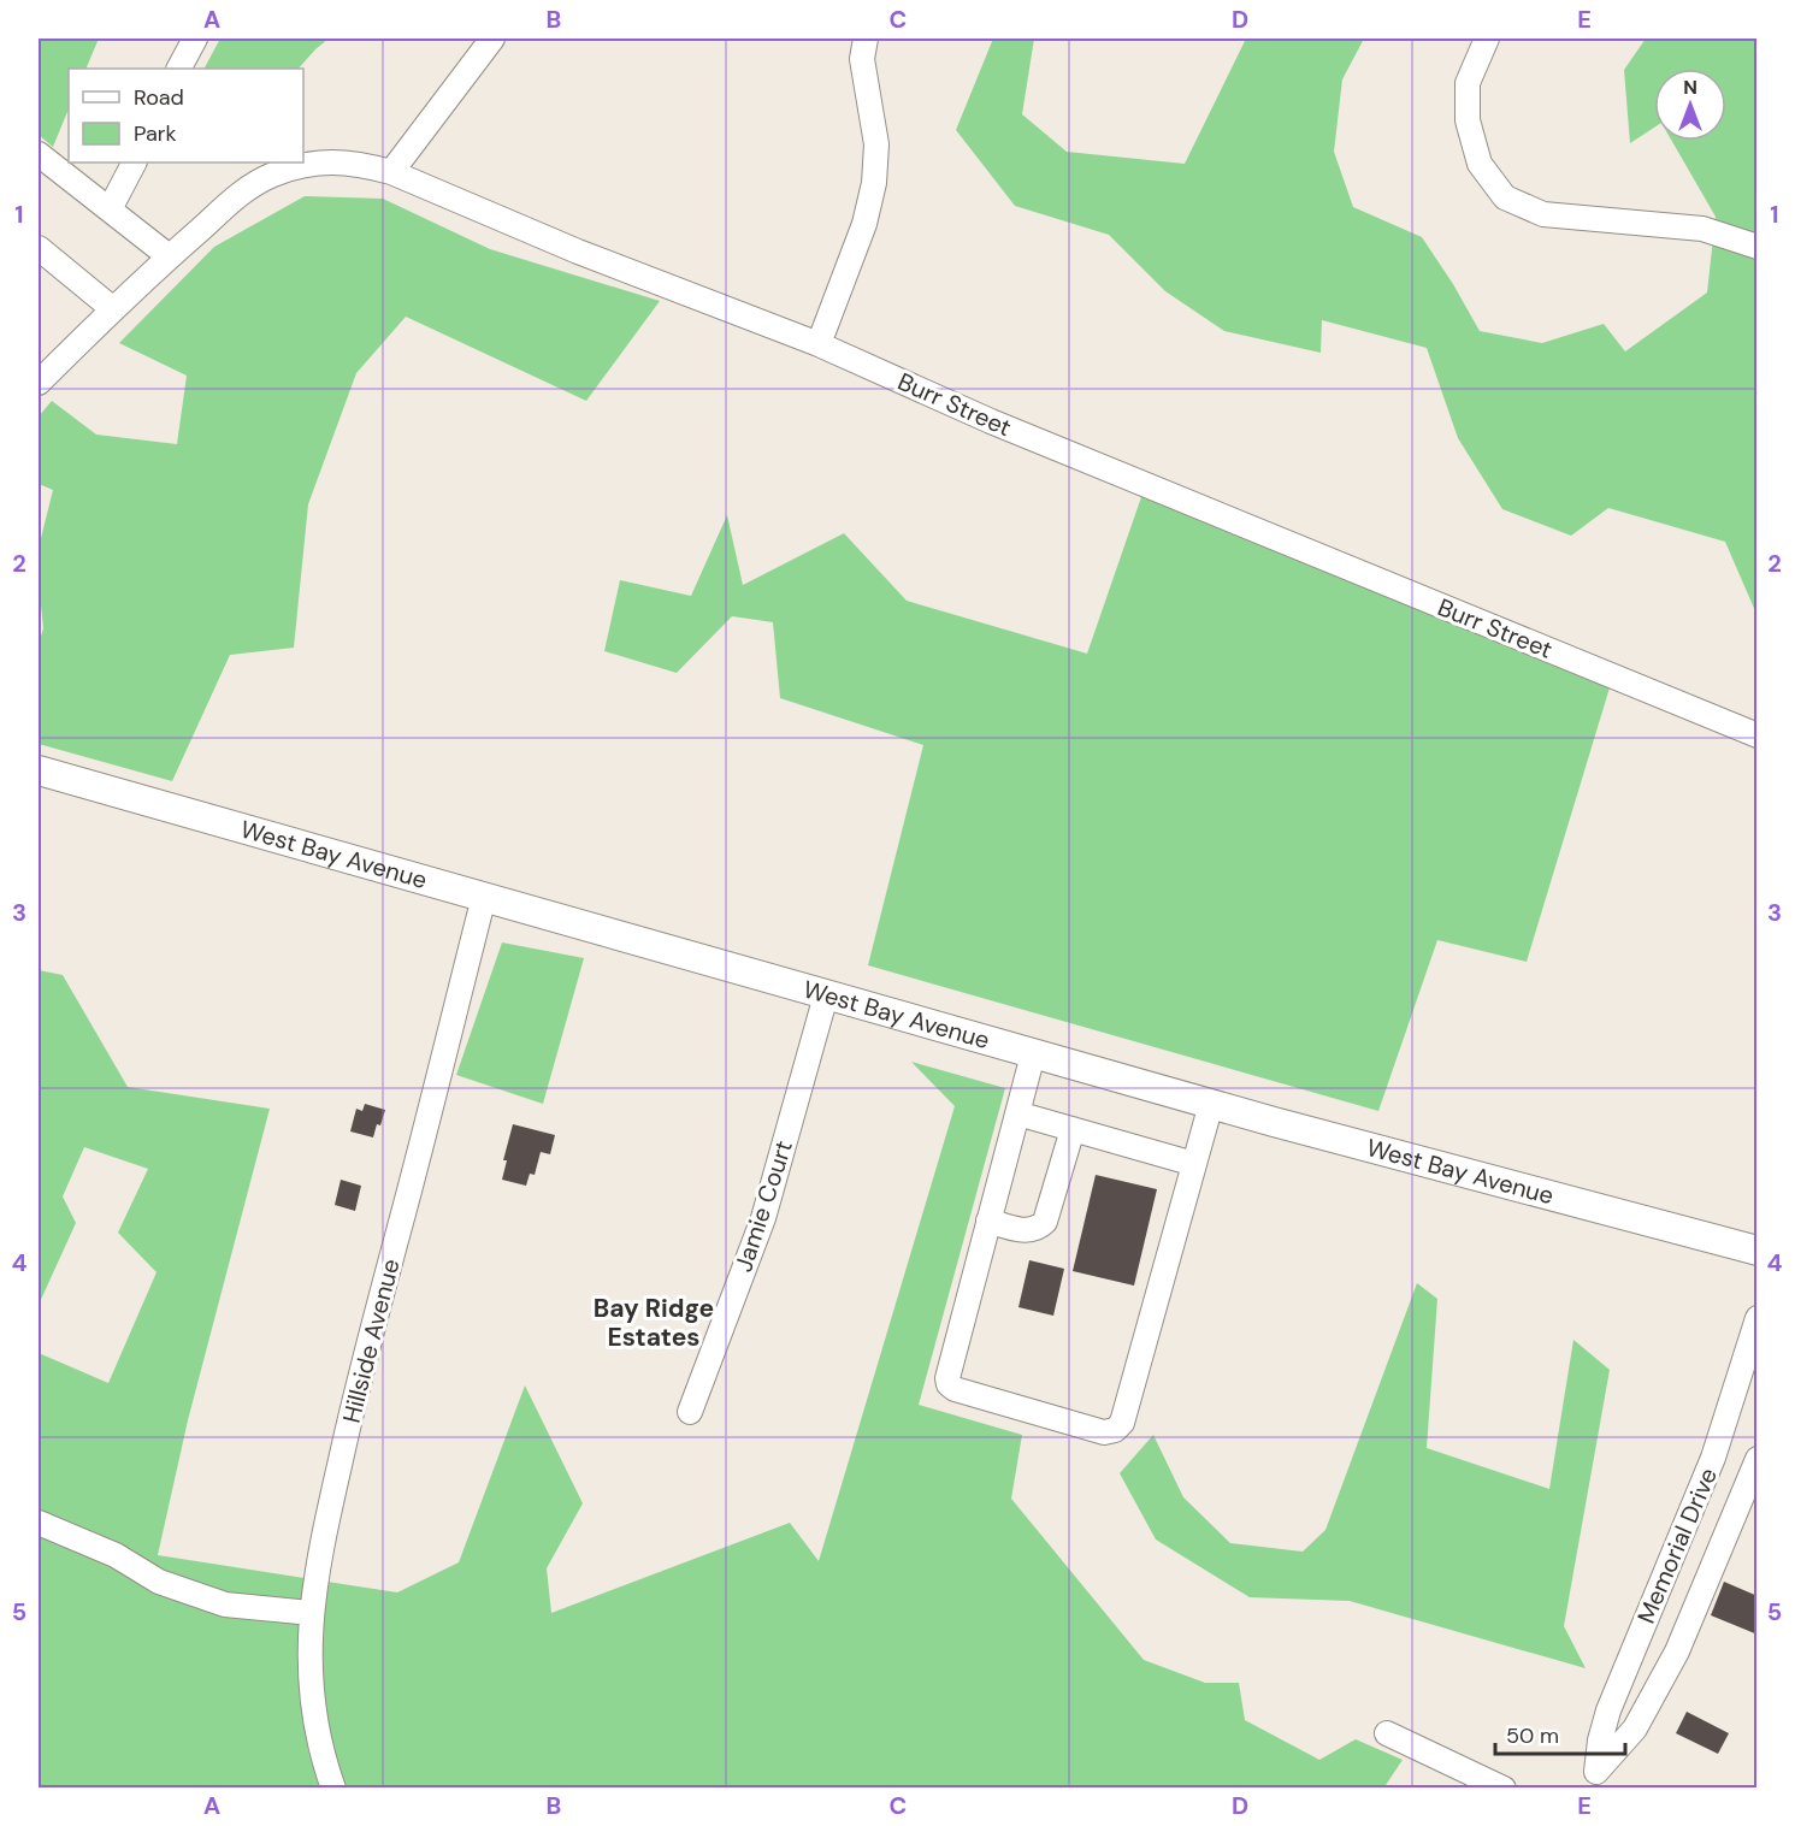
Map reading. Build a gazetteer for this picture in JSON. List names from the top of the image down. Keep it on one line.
{"streets":{"main road":["West Bay Avenue"],"street":["Burr Street","Jamie Court","Hillside Avenue","Memorial Drive"]},"crossings":[["West Bay Avenue","Jamie Court"],["West Bay Avenue","Hillside Avenue"]],"districts":["Bay Ridge Estates"],"legend":["Road","Park"],"scale_bar":"50 m","north":"top","grid":{"columns":["A","B","C","D","E"],"rows":["1","2","3","4","5"]}}
